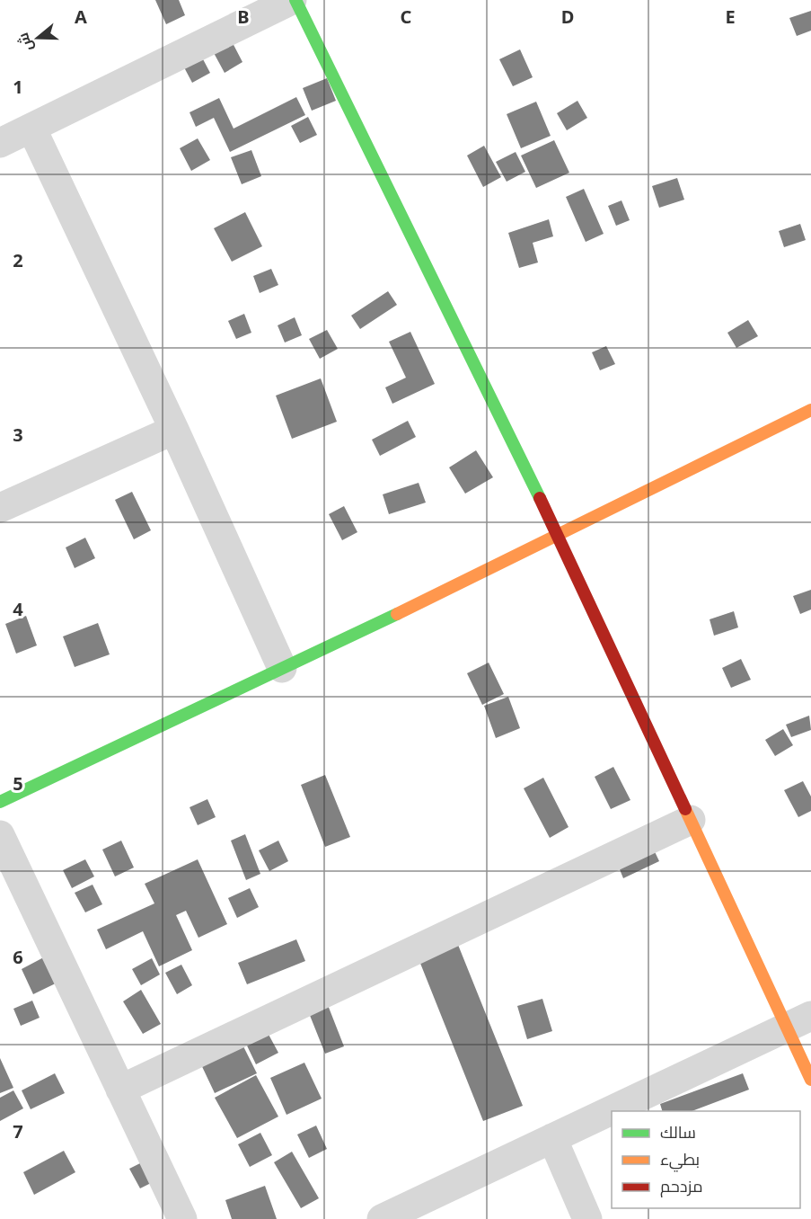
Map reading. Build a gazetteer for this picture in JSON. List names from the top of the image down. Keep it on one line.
{"legend":["سالك","بطيء","مزدحم"],"north":"left","grid":{"columns":["A","B","C","D","E"],"rows":["1","2","3","4","5","6","7"]}}
